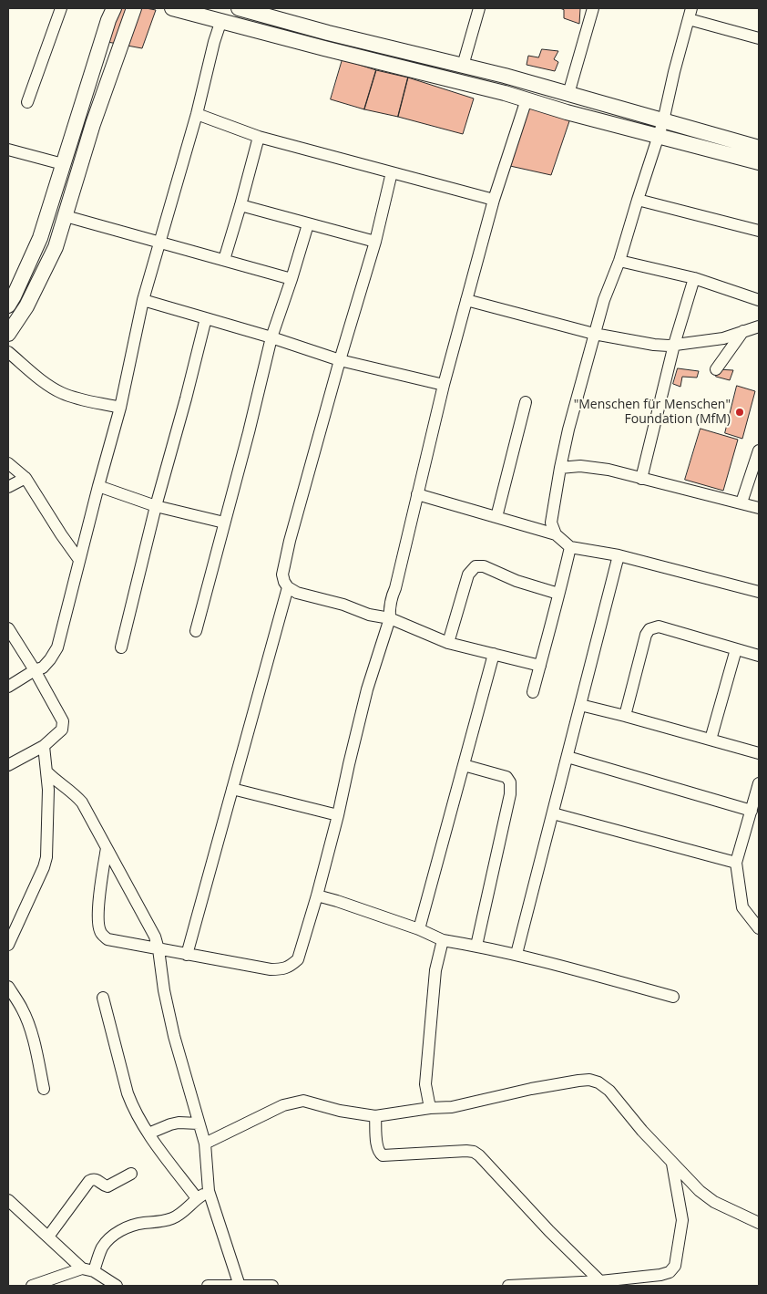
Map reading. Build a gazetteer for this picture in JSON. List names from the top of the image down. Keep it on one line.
{"places":["\"Menschen für Menschen\" Foundation (MfM)"]}
